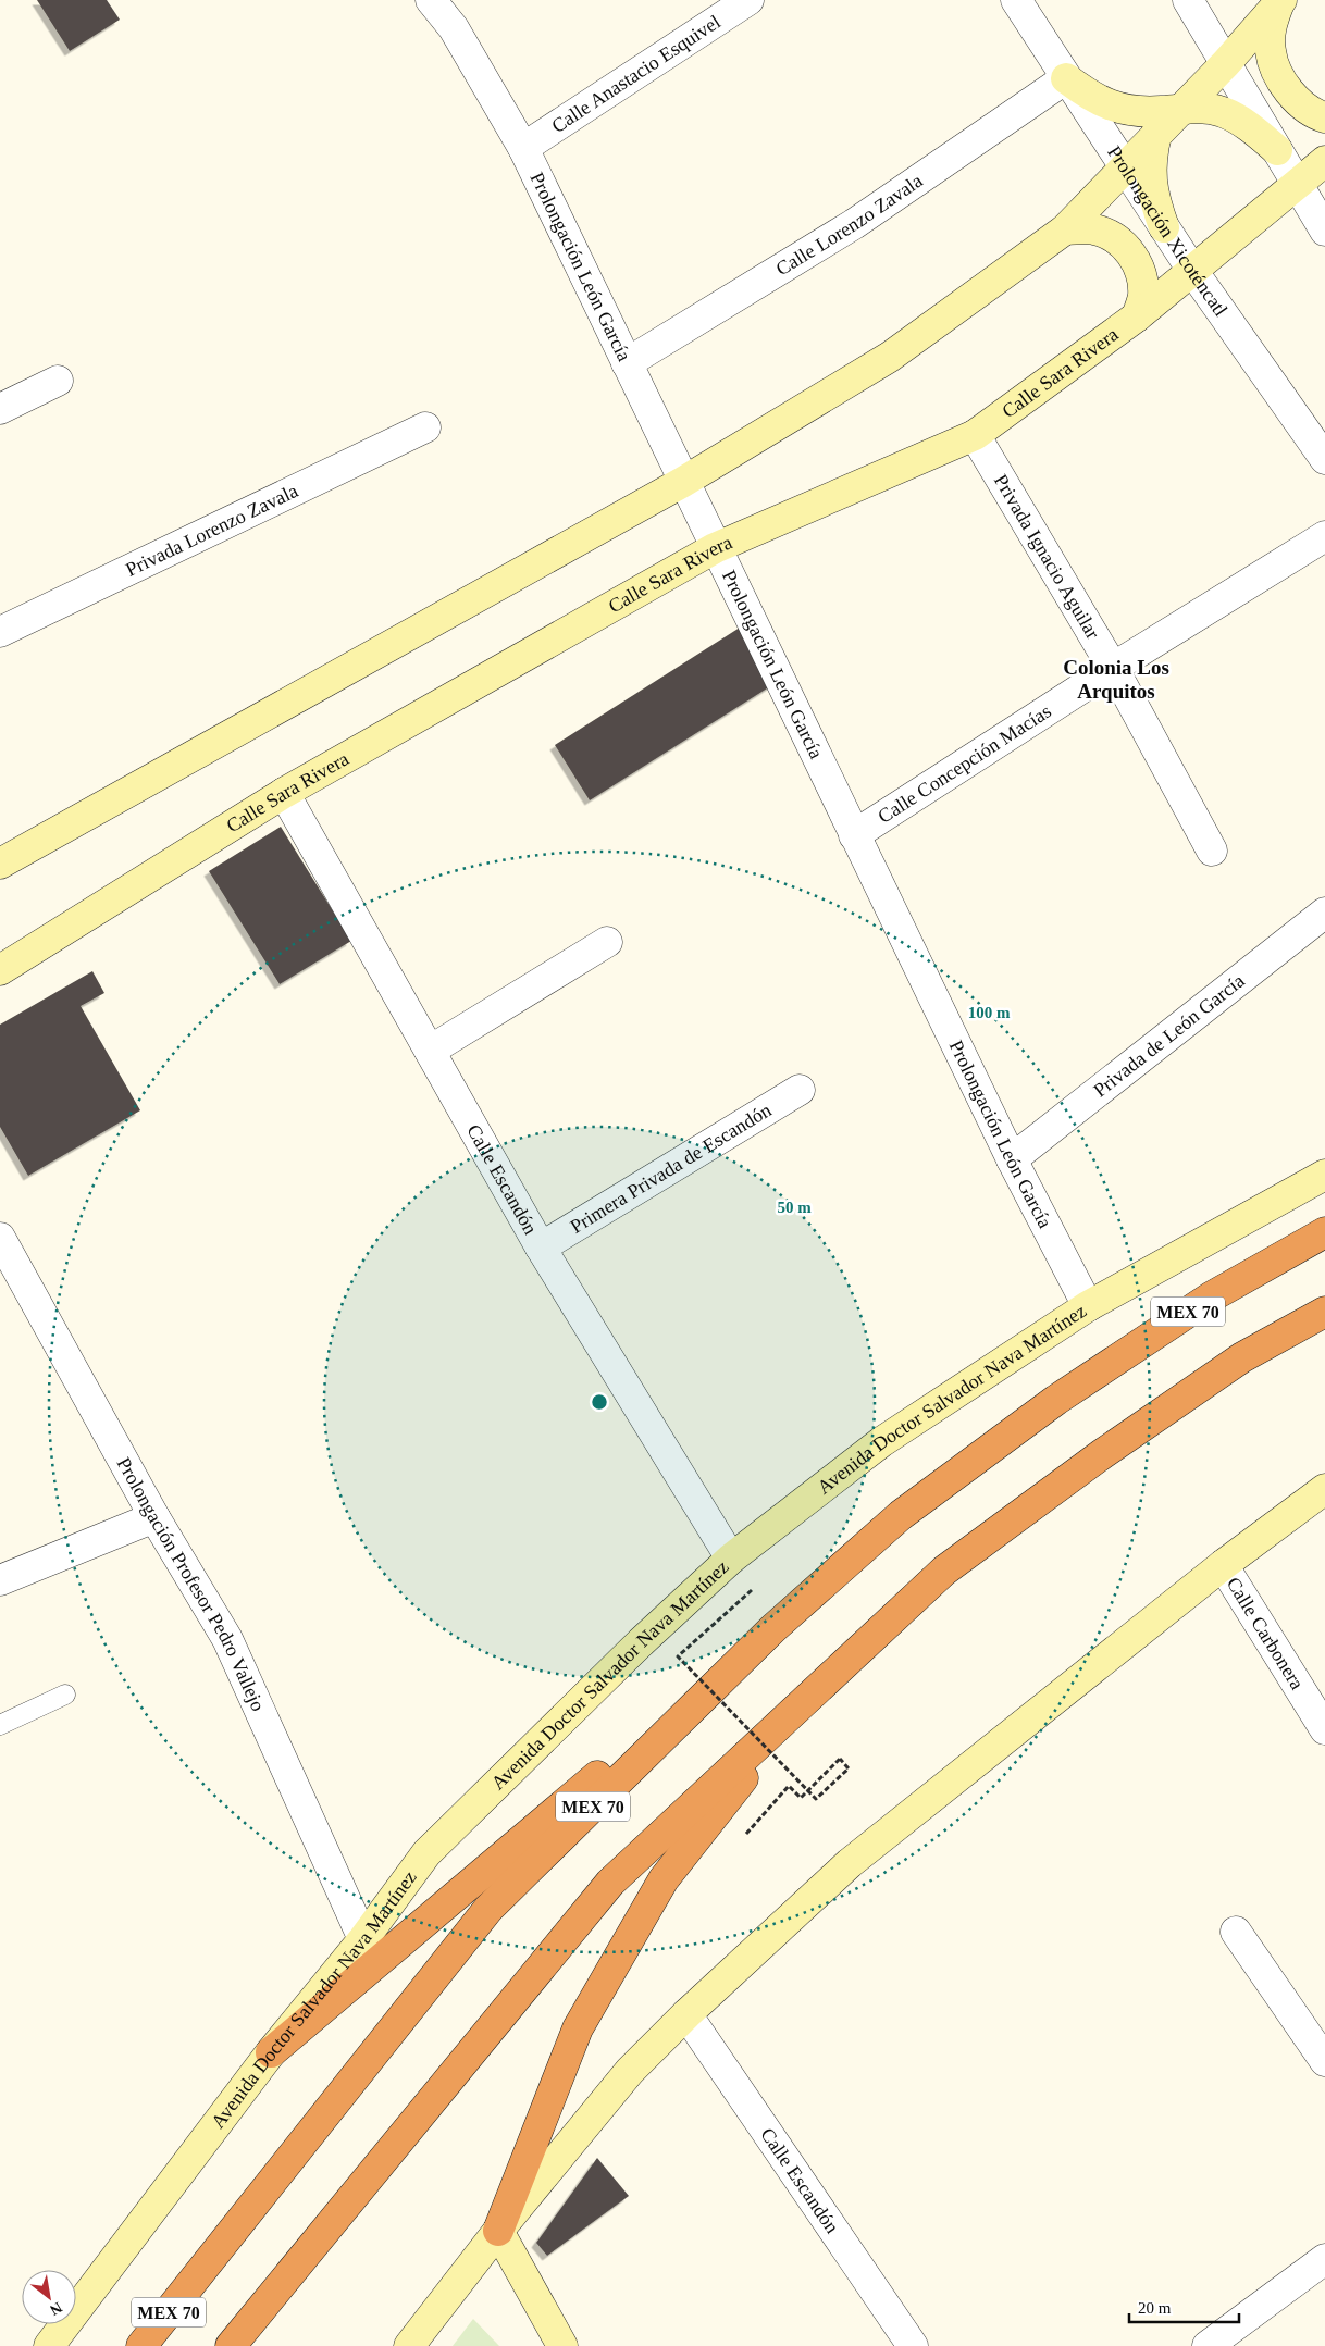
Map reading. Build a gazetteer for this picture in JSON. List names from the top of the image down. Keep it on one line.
{"streets":{"highway":["MEX 70"],"street":["Calle Anastacio Esquivel","Calle Lorenzo Zavala","Prolongación Xicoténcatl","Prolongación León García","Calle Sara Rivera","Privada Lorenzo Zavala","Privada Ignacio Aguilar","Calle Concepción Macías","Privada de León García","Primera Privada de Escandón","Calle Escandón","Avenida Doctor Salvador Nava Martínez","Prolongación Profesor Pedro Vallejo","Calle Carbonera"]},"crossings":[["Calle Anastacio Esquivel","Prolongación León García"],["Calle Lorenzo Zavala","Prolongación Xicoténcatl"],["Calle Lorenzo Zavala","Prolongación León García"],["Prolongación Xicoténcatl","Calle Sara Rivera"],["Prolongación León García","Calle Sara Rivera"],["Prolongación León García","Calle Concepción Macías"],["Prolongación León García","Privada de León García"],["Prolongación León García","Avenida Doctor Salvador Nava Martínez"],["Calle Sara Rivera","Privada Ignacio Aguilar"],["Calle Sara Rivera","Calle Escandón"],["Privada Ignacio Aguilar","Calle Concepción Macías"],["Primera Privada de Escandón","Calle Escandón"],["Calle Escandón","Avenida Doctor Salvador Nava Martínez"],["Avenida Doctor Salvador Nava Martínez","Prolongación Profesor Pedro Vallejo"]],"districts":["Colonia Los Arquitos"],"scale_bar":"20 m","north":"bottom right","rings":["100 m","50 m"]}
